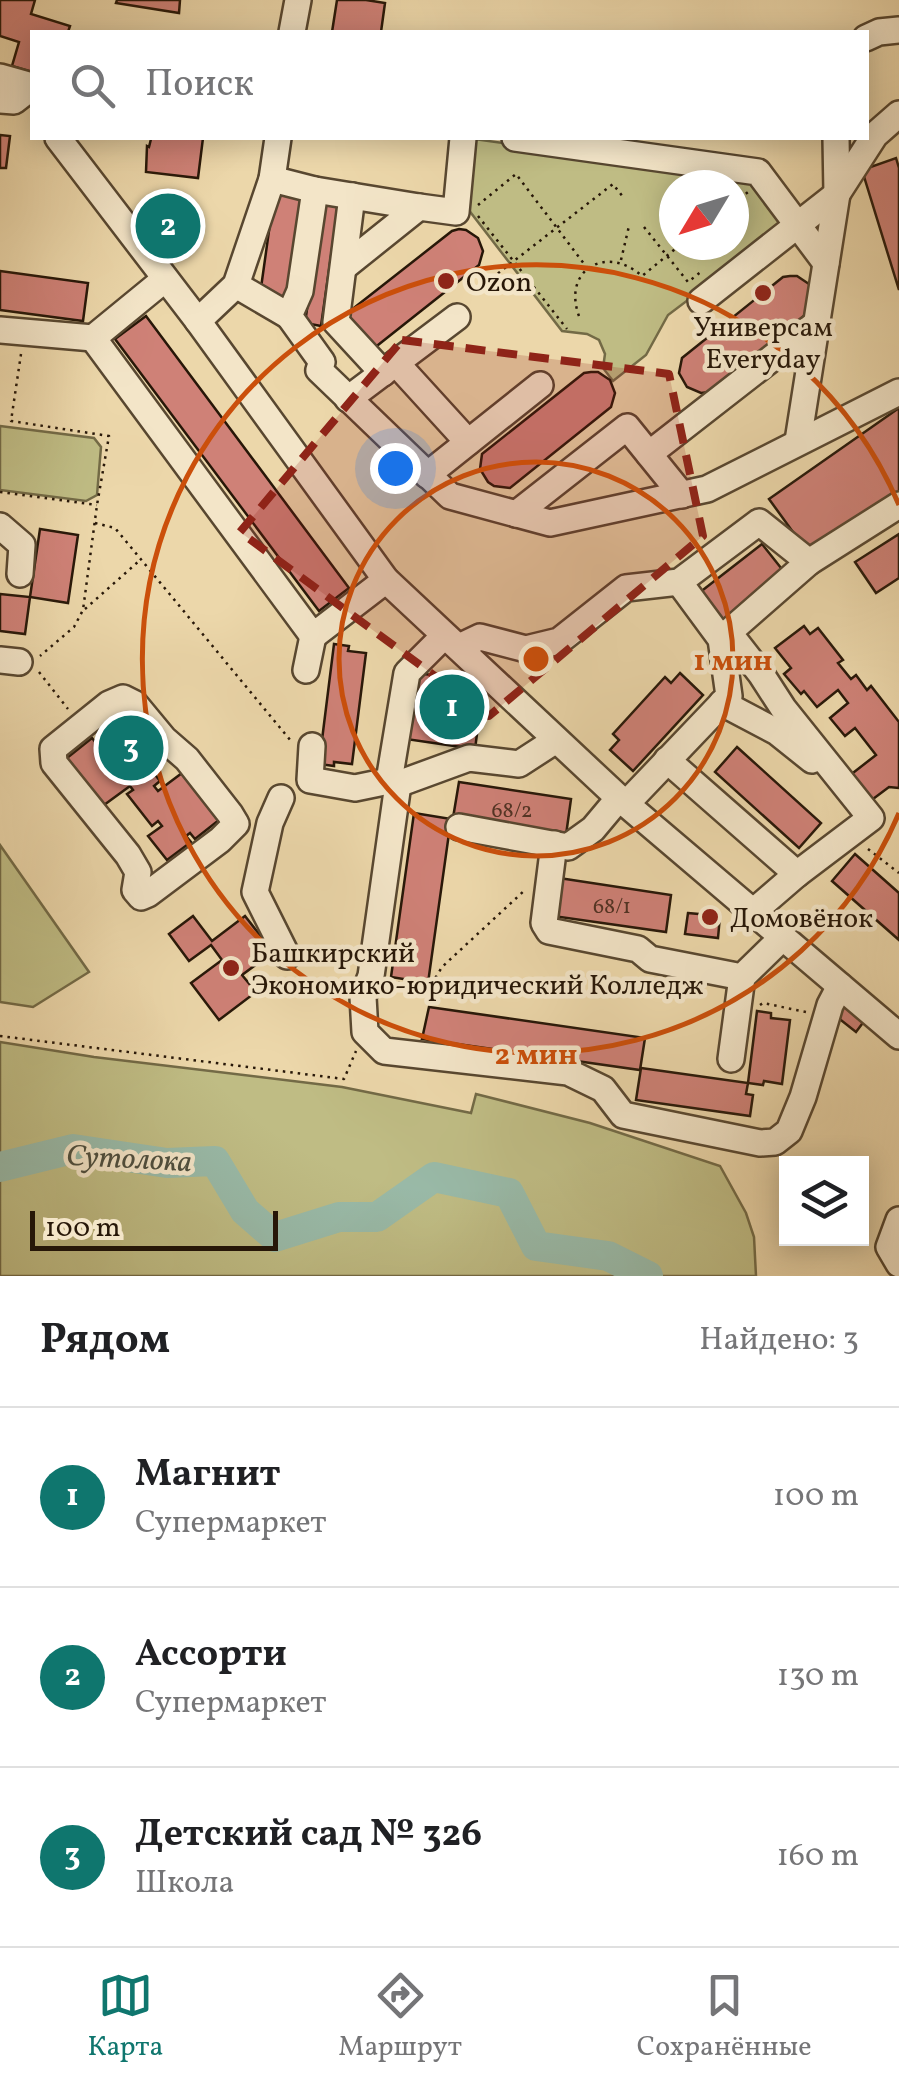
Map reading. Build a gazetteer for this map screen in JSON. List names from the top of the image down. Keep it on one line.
{"water":["Сутолока"],"places":["Ozon","Универсам Everyday","Домовёнок","Башкирский Экономико-юридический Колледж"],"house_numbers":["68/2","68/1"],"scale_bar":"100 m","north":"bottom left","page":{"search":"Поиск","pins":["2","1","3"],"scale":"100 m","heading":["Рядом","Найдено: 3"],"list":[{"mark":"1","name":"Магнит","note":"Супермаркет","value":"100 m"},{"mark":"2","name":"Ассорти","note":"Супермаркет","value":"130 m"},{"mark":"3","name":"Детский сад № 326","note":"Школа","value":"160 m"}],"nav":["Карта","Маршрут","Сохранённые"]},"rings":["1 мин","2 мин"]}
